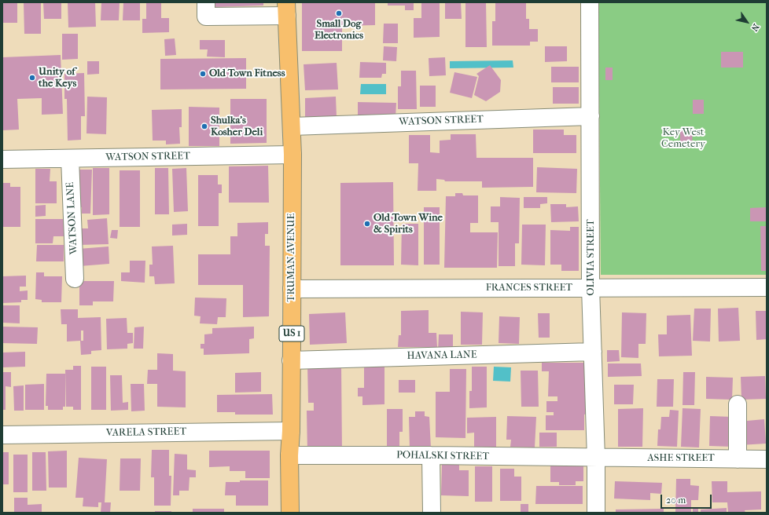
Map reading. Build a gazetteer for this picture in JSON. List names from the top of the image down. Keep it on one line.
{"streets":{"main road":["TRUMAN AVENUE","US 1"],"street":["WATSON STREET","WATSON LANE","OLIVIA STREET","FRANCES STREET","HAVANA LANE","VARELA STREET","POHALSKI STREET","ASHE STREET"]},"crossings":[["WATSON STREET","WATSON LANE"],["WATSON STREET","TRUMAN AVENUE"],["WATSON STREET","OLIVIA STREET"],["TRUMAN AVENUE","FRANCES STREET"],["TRUMAN AVENUE","HAVANA LANE"],["TRUMAN AVENUE","VARELA STREET"],["TRUMAN AVENUE","POHALSKI STREET"],["OLIVIA STREET","FRANCES STREET"],["OLIVIA STREET","HAVANA LANE"],["OLIVIA STREET","POHALSKI STREET"],["OLIVIA STREET","ASHE STREET"],["POHALSKI STREET","ASHE STREET"]],"parks":["Key West Cemetery"],"places":["Small Dog Electronics","Old Town Fitness","Unity of the Keys","Shulka's Kosher Deli","Old Town Wine & Spirits"],"scale_bar":"20 m","north":"bottom right"}
